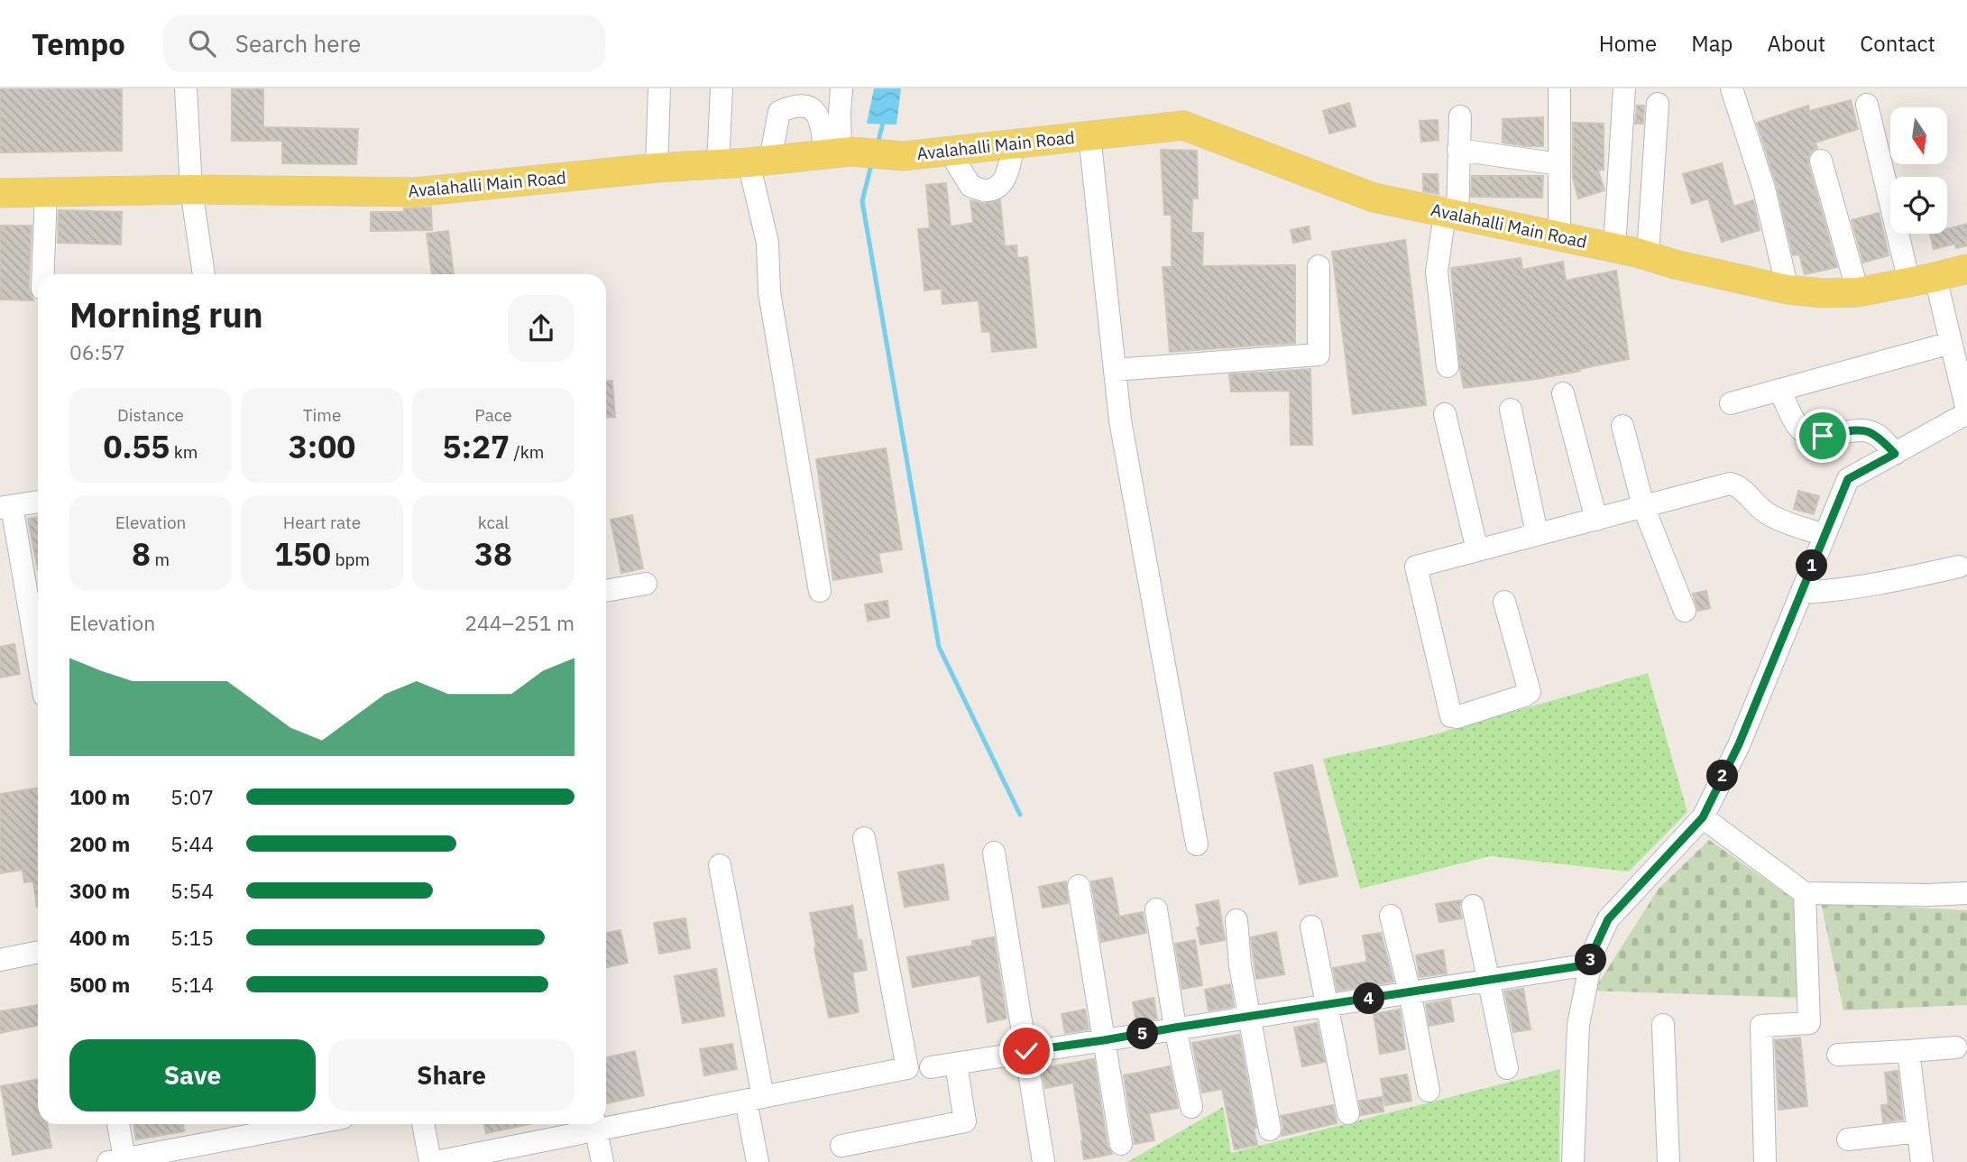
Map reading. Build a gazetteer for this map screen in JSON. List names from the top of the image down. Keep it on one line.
{"streets":{"main road":["Avalahalli Main Road"]},"north":"bottom","page":{"header":"Tempo","search":"Search here","nav":["Home","Map","About","Contact"],"heading":["Morning run","06:57"],"stats":[["Distance","0.55 km"],["Time","3:00"],["Pace","5:27 /km"],["Elevation","8 m"],["Heart rate","150 bpm"],["kcal","38"]],"pins":["1","2","3","4","5"],"chart":["Elevation","244–251 m"],"list":[{"name":"100 m","note":"5:07"},{"name":"200 m","note":"5:44"},{"name":"300 m","note":"5:54"},{"name":"400 m","note":"5:15"},{"name":"500 m","note":"5:14"}],"buttons":["Save","Share"]}}
